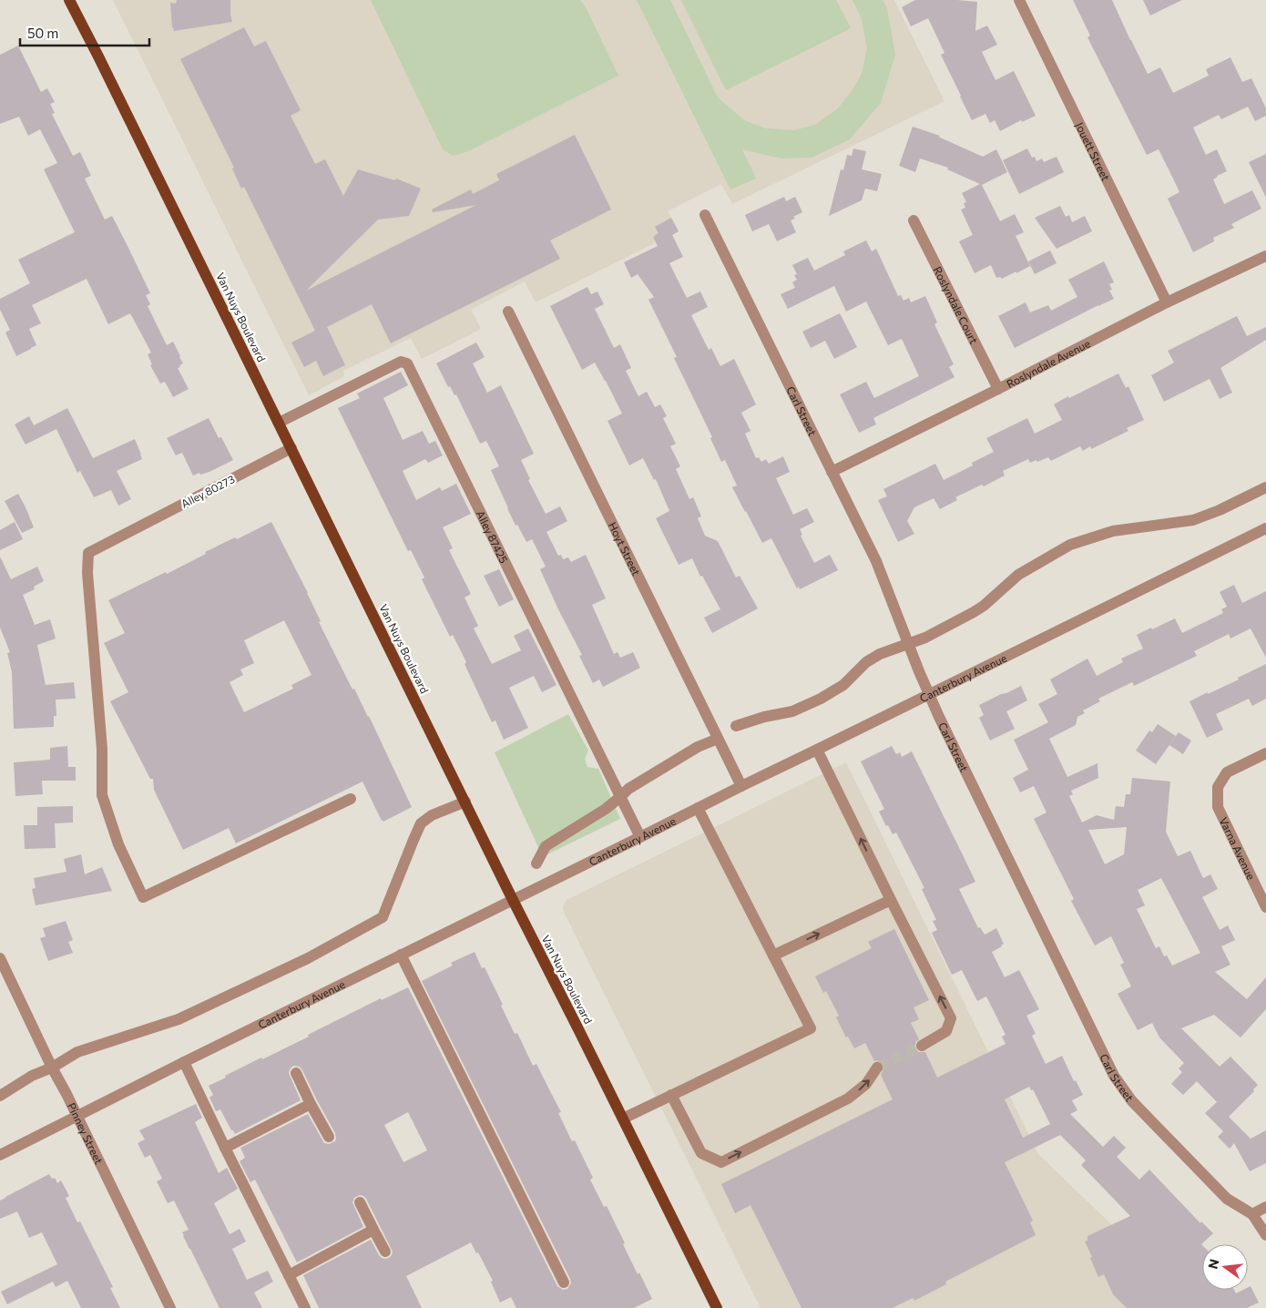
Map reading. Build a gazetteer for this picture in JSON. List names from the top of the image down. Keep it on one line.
{"streets":{"main road":["Van Nuys Boulevard"],"street":["Jouett Street","Roslyndale Court","Roslyndale Avenue","Carl Street","Alley 80273","Alley 87425","Hoyt Street","Canterbury Avenue","Varna Avenue","Pinney Street"]},"crossings":[["Jouett Street","Roslyndale Avenue"],["Roslyndale Court","Roslyndale Avenue"],["Van Nuys Boulevard","Alley 80273"],["Van Nuys Boulevard","Alley 87425"],["Van Nuys Boulevard","Canterbury Avenue"],["Roslyndale Avenue","Carl Street"],["Carl Street","Canterbury Avenue"],["Alley 87425","Canterbury Avenue"],["Hoyt Street","Canterbury Avenue"],["Canterbury Avenue","Pinney Street"]],"scale_bar":"50 m","north":"left"}
